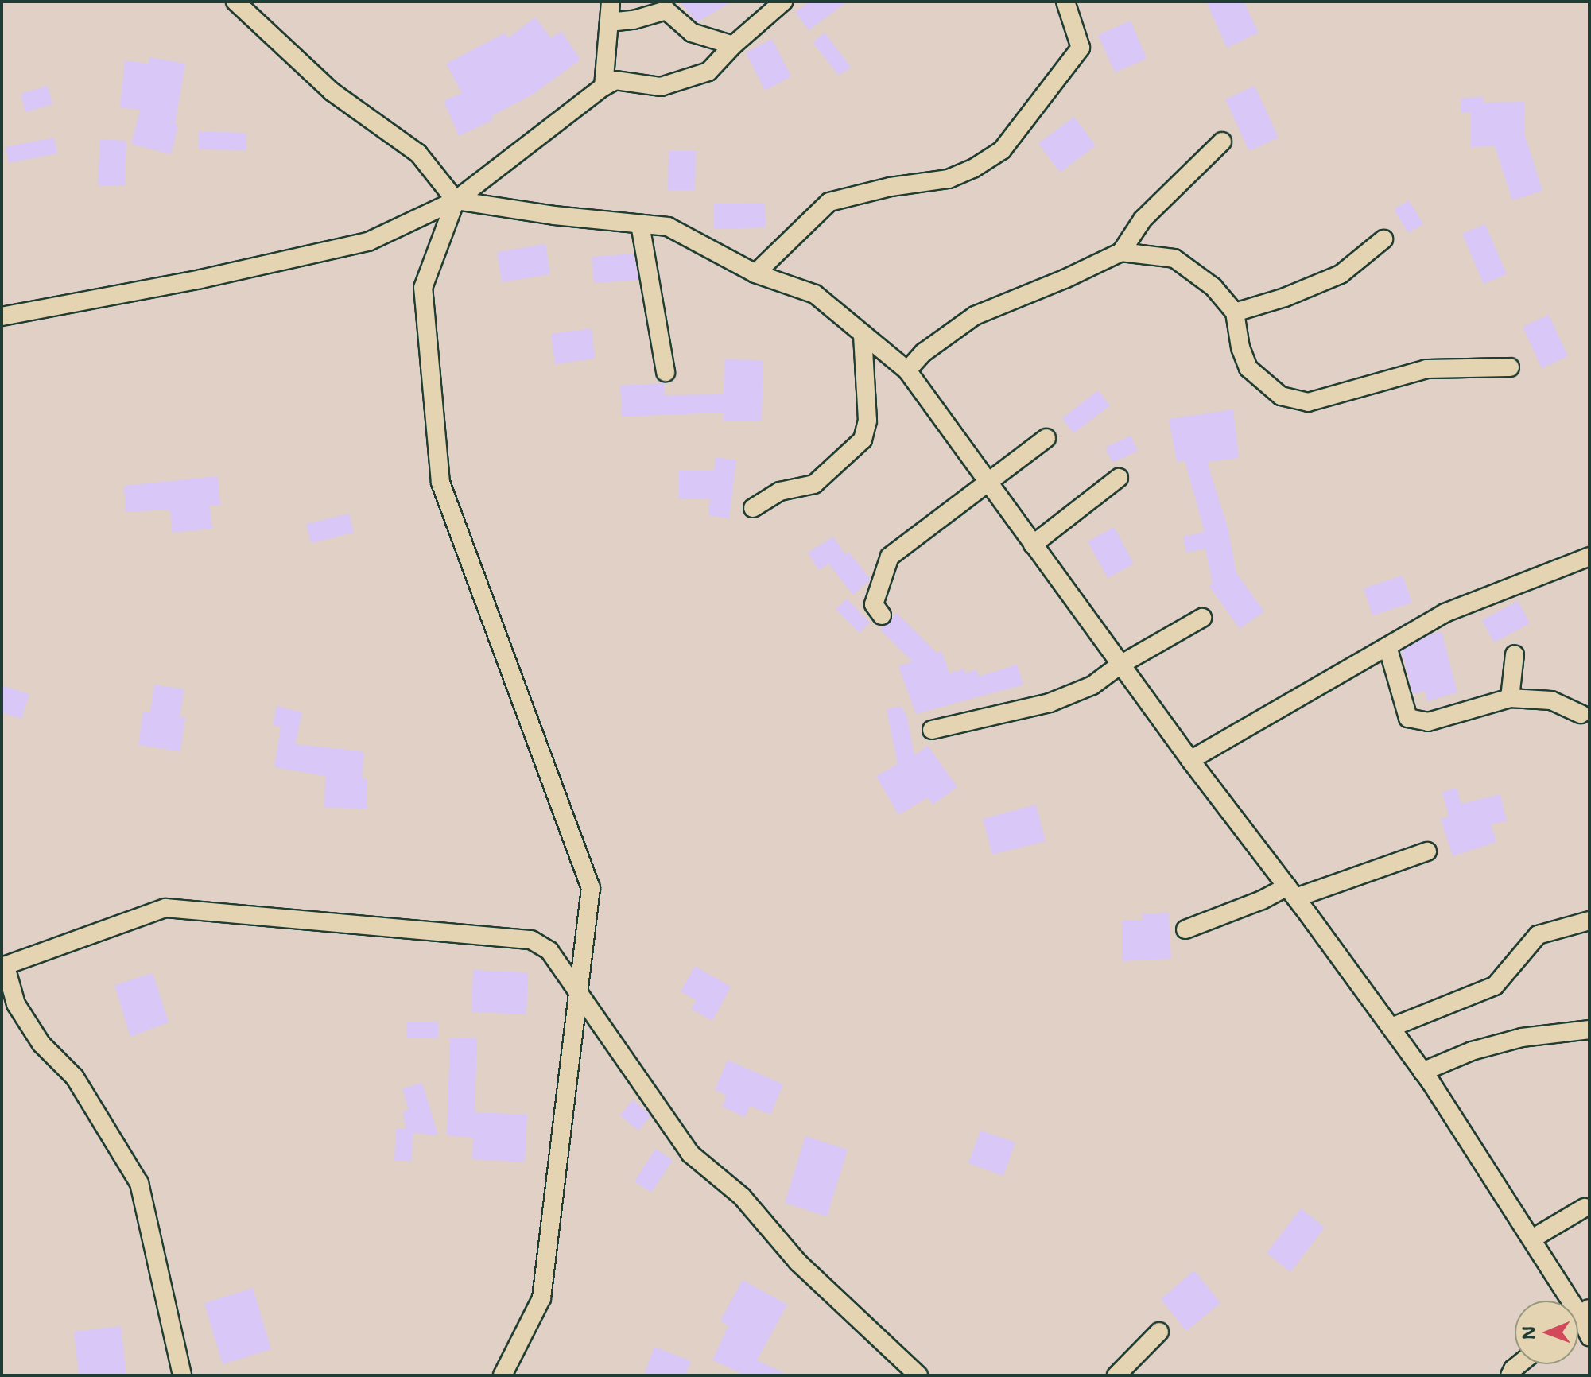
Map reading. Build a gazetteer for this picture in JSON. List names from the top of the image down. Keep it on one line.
{"north":"left"}
